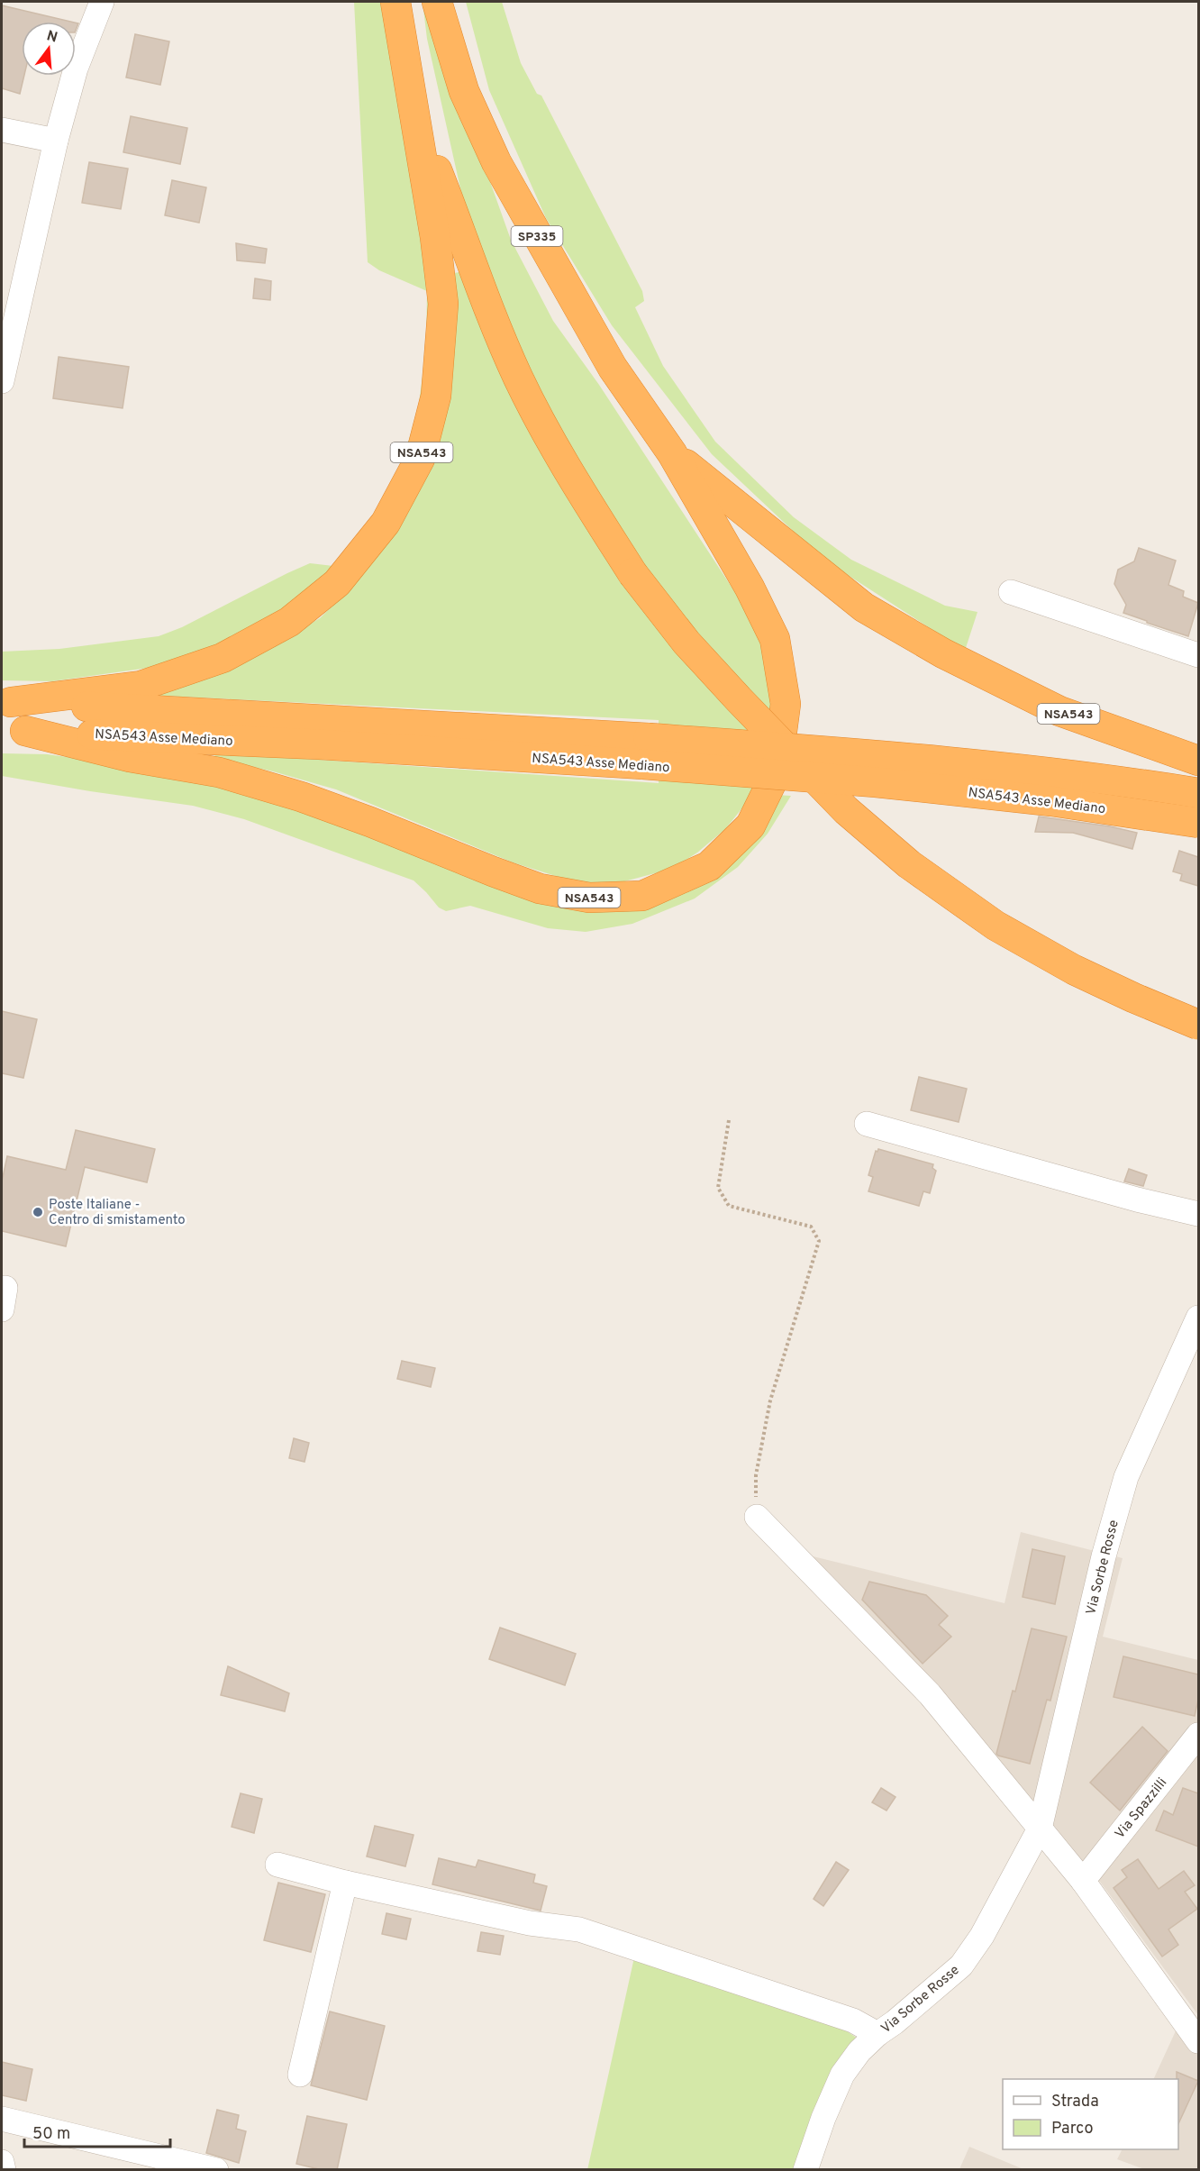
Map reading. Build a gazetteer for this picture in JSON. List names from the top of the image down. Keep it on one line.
{"streets":{"highway":["SP335","NSA543","NSA543 Asse Mediano"],"street":["Via Sorbe Rosse","Via Spazzilli"]},"crossings":[["SP335","NSA543"],["NSA543","NSA543 Asse Mediano"]],"places":["Poste Italiane - Centro di smistamento"],"legend":["Strada","Parco"],"scale_bar":"50 m","north":"top"}
